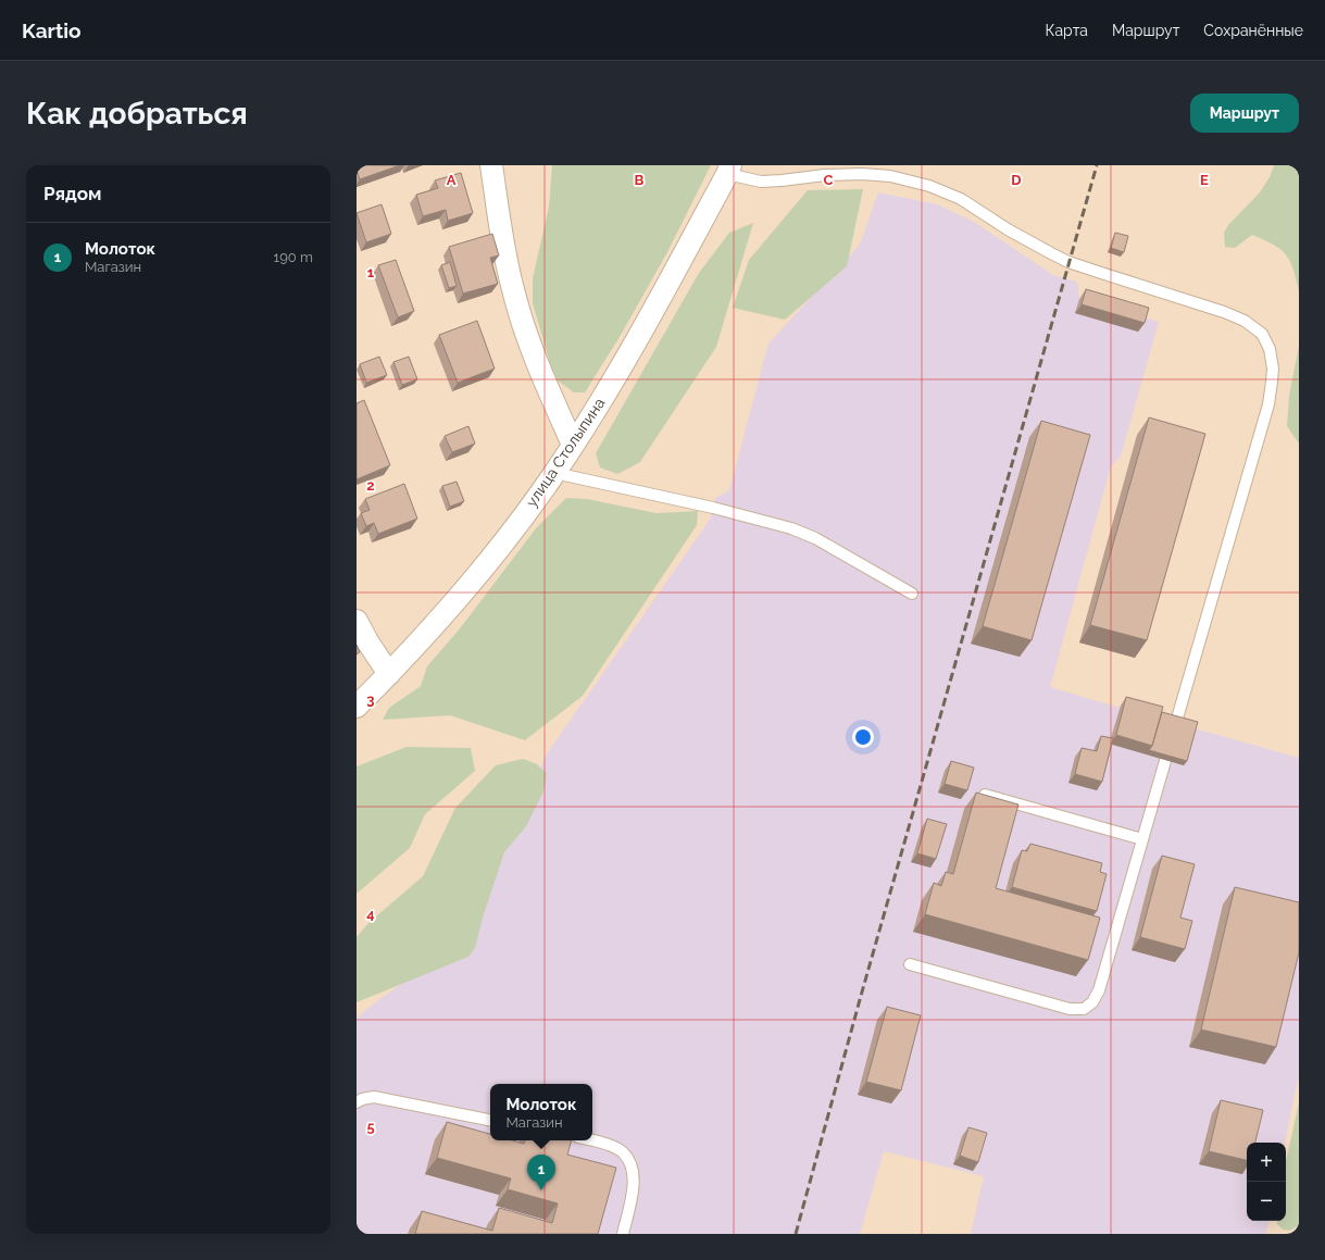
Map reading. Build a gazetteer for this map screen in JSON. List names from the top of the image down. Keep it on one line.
{"streets":{"street":["улица Столыпина"]},"page":{"header":"Kartio","nav":["Карта","Маршрут","Сохранённые"],"buttons":"Маршрут","title":"Как добраться","heading":"Рядом","list":[{"mark":"1","name":"Молоток","note":"Магазин","value":"190 m"}],"popup":["Молоток","Магазин"],"map_buttons":["+","−"],"pins":"1"},"grid":{"columns":["A","B","C","D","E"],"rows":["1","2","3","4","5"]}}
